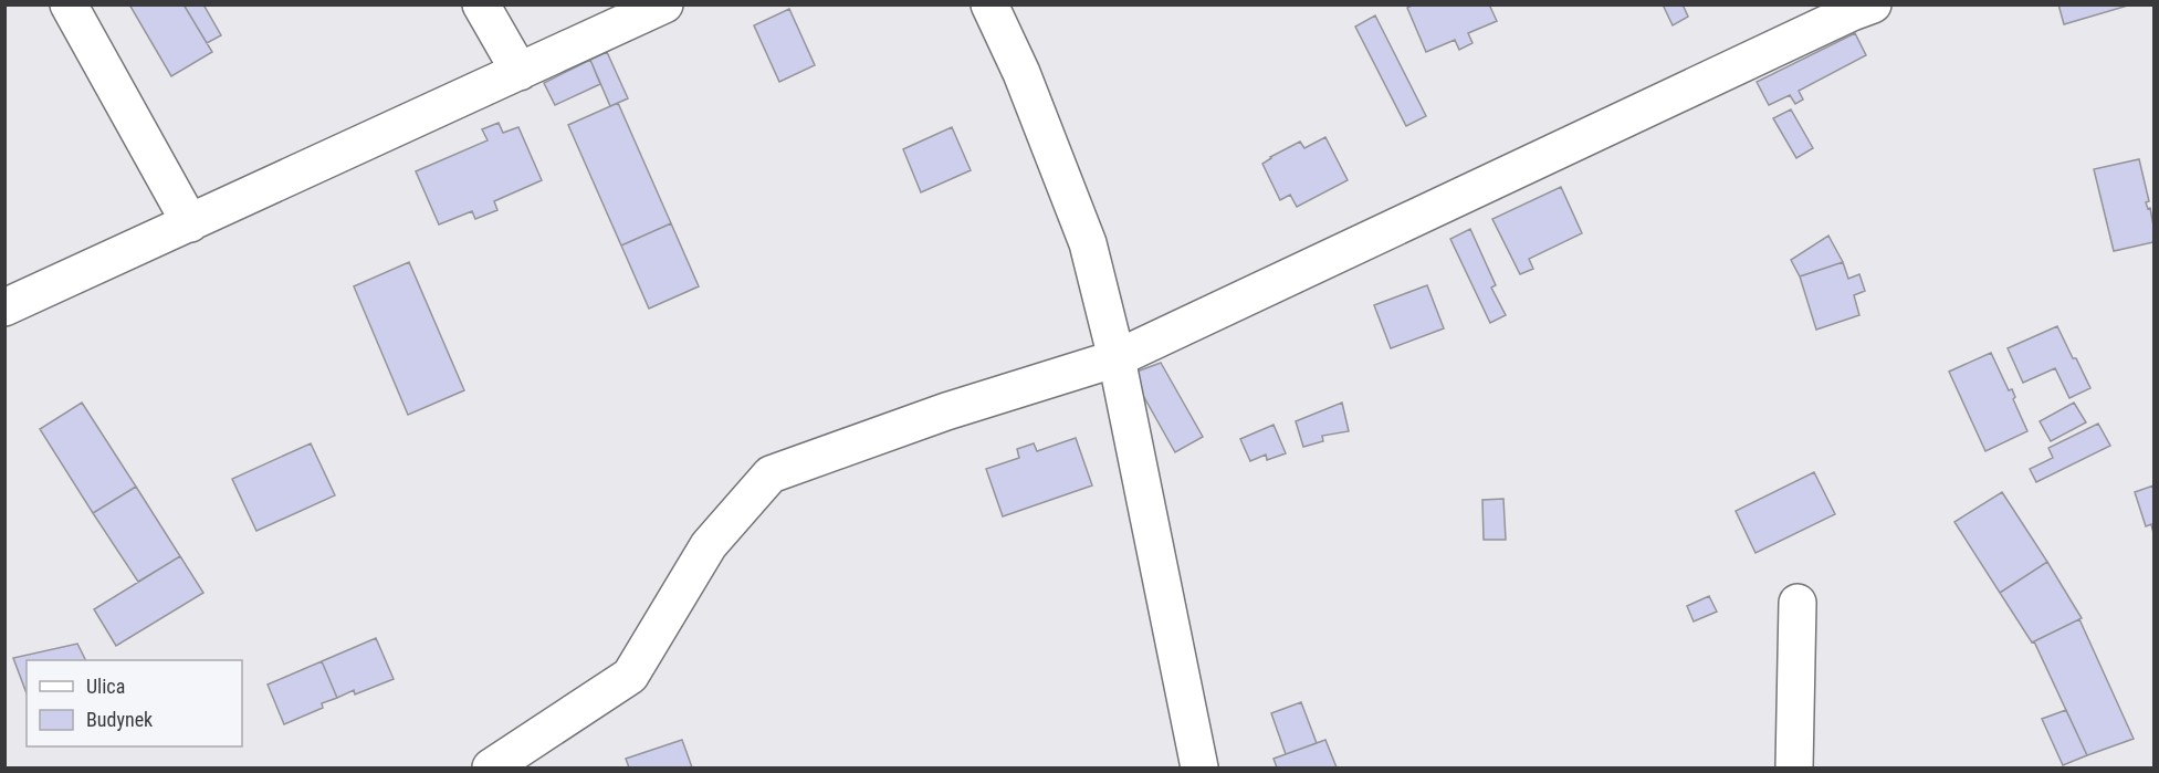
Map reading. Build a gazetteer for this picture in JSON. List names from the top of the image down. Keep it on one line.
{"legend":["Ulica","Budynek"]}
